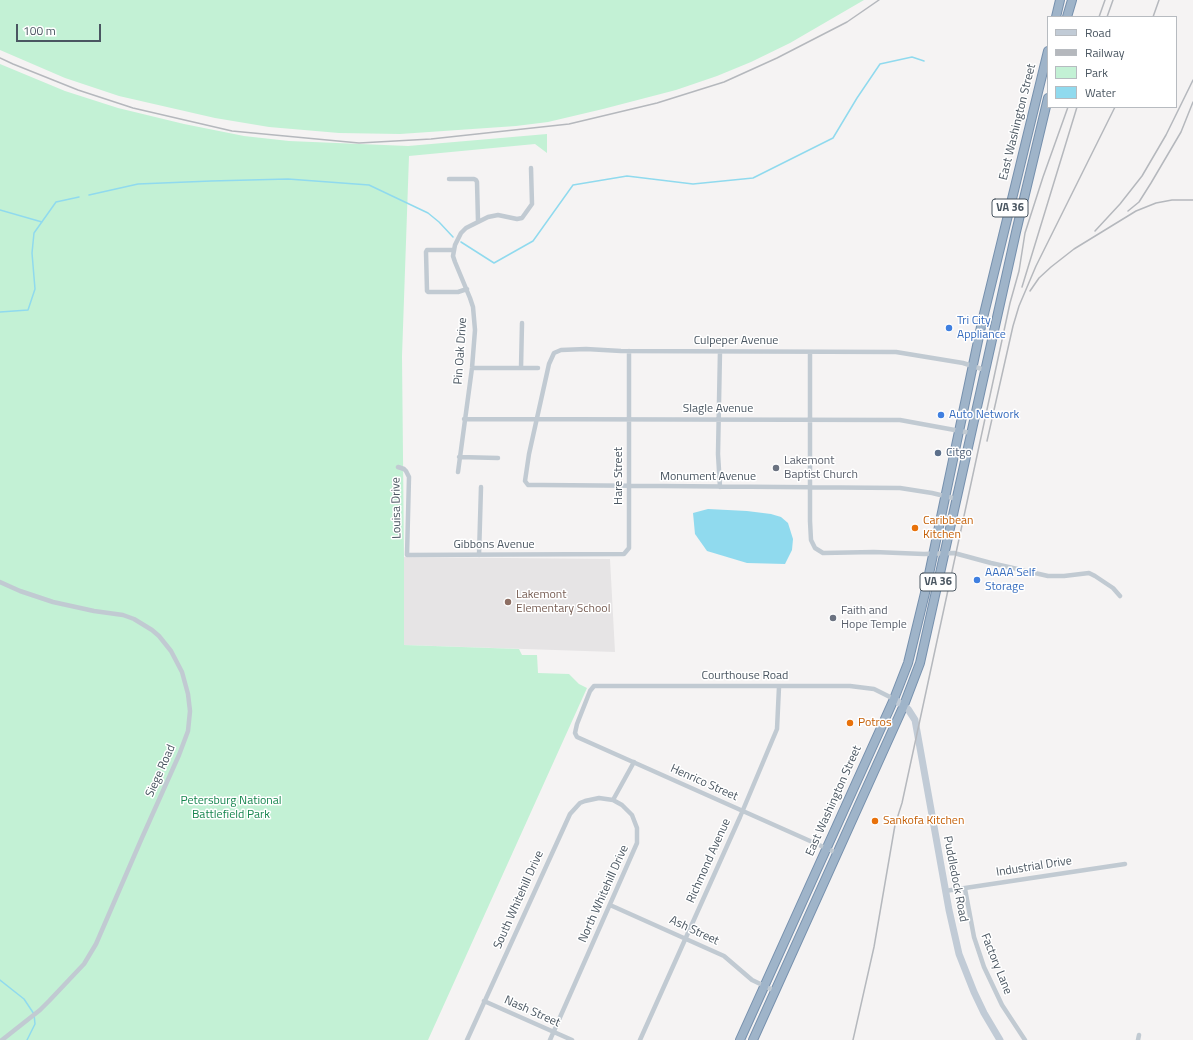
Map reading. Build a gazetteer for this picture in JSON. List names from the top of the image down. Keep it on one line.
{"streets":{"highway":["East Washington Street","VA 36"],"main road":["Puddledock Road"],"street":["Culpeper Avenue","Pin Oak Drive","Slagle Avenue","Hare Street","Monument Avenue","Louisa Drive","Gibbons Avenue","Courthouse Road","Siege Road","Henrico Street","Richmond Avenue","Industrial Drive","North Whitehill Drive","South Whitehill Drive","Ash Street","Factory Lane","Nash Street"]},"crossings":[["East Washington Street","Culpeper Avenue"],["East Washington Street","Slagle Avenue"],["East Washington Street","Monument Avenue"],["East Washington Street","Courthouse Road"],["East Washington Street","Henrico Street"],["East Washington Street","Puddledock Road"],["East Washington Street","Ash Street"],["Culpeper Avenue","Slagle Avenue"],["Culpeper Avenue","Hare Street"],["Culpeper Avenue","Monument Avenue"],["Pin Oak Drive","Slagle Avenue"],["Slagle Avenue","Hare Street"],["Slagle Avenue","Monument Avenue"],["Hare Street","Monument Avenue"],["Hare Street","Gibbons Avenue"],["Louisa Drive","Gibbons Avenue"],["Courthouse Road","Henrico Street"],["Courthouse Road","Richmond Avenue"],["Courthouse Road","Puddledock Road"],["Henrico Street","Richmond Avenue"],["Richmond Avenue","Ash Street"],["Industrial Drive","Puddledock Road"],["Industrial Drive","Factory Lane"],["North Whitehill Drive","South Whitehill Drive"],["North Whitehill Drive","Ash Street"],["North Whitehill Drive","Nash Street"],["South Whitehill Drive","Nash Street"]],"parks":["Petersburg National Battlefield Park"],"places":["Tri City Appliance","Auto Network","Citgo","Lakemont Baptist Church","Caribbean Kitchen","AAAA Self Storage","Lakemont Elementary School","Faith and Hope Temple","Potros","Sankofa Kitchen"],"legend":["Road","Railway","Park","Water"],"scale_bar":"100 m"}
